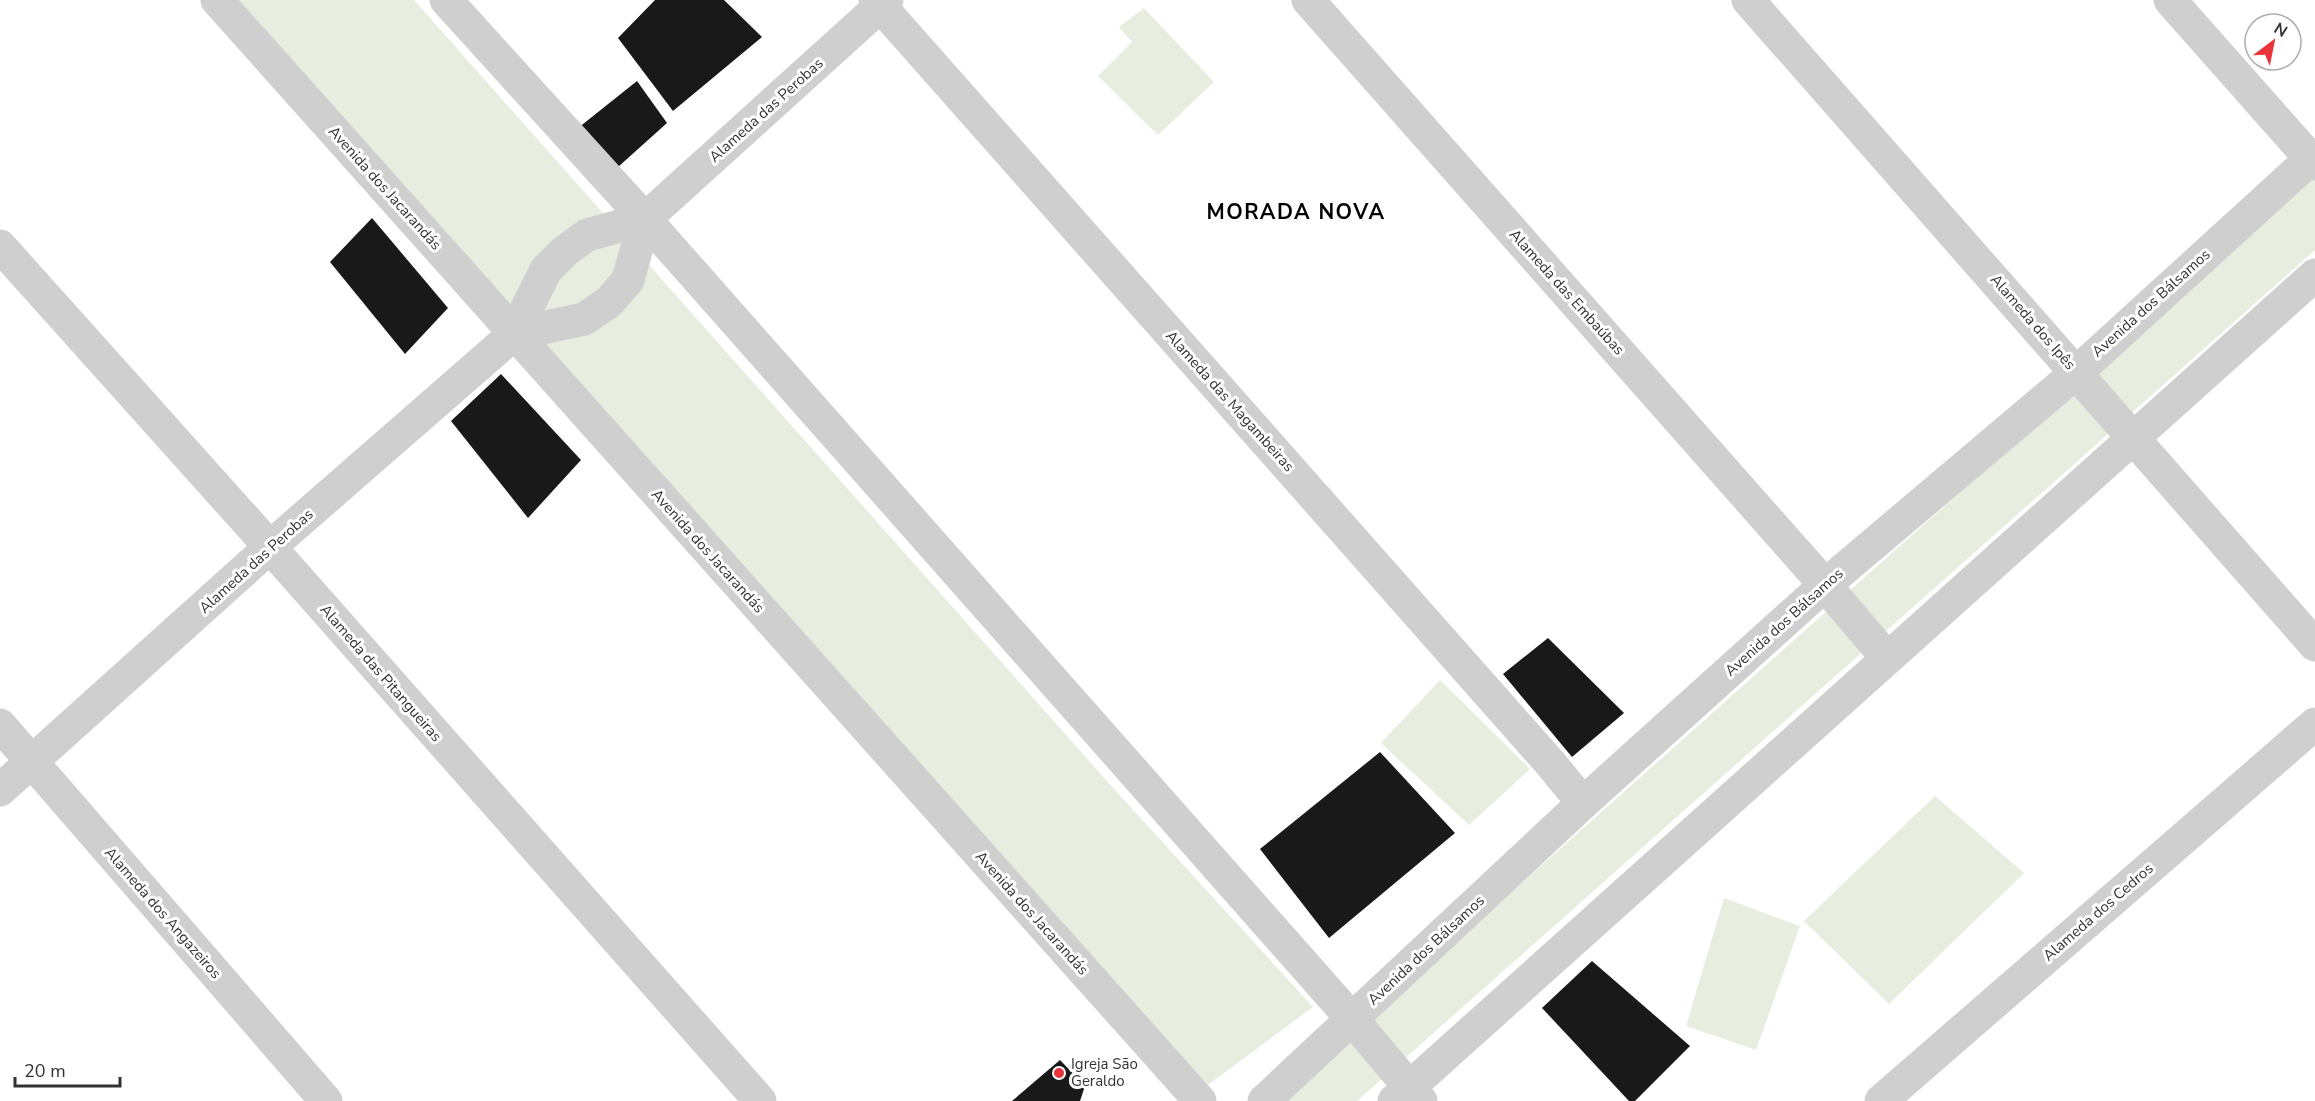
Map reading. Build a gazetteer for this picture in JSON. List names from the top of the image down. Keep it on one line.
{"streets":{"street":["Alameda das Perobas","Avenida dos Jacarandás","Alameda das Embaúbas","Avenida dos Bálsamos","Alameda dos Ipês","Alameda das Magambeiras","Alameda das Pitangueiras","Alameda dos Cedros","Alameda dos Angazeiros"]},"crossings":[["Alameda das Perobas","Avenida dos Jacarandás"],["Alameda das Perobas","Alameda das Magambeiras"],["Alameda das Perobas","Alameda das Pitangueiras"],["Alameda das Perobas","Alameda dos Angazeiros"],["Alameda das Embaúbas","Avenida dos Bálsamos"],["Avenida dos Bálsamos","Alameda dos Ipês"],["Avenida dos Bálsamos","Alameda das Magambeiras"]],"districts":["MORADA NOVA"],"places":["Igreja São Geraldo"],"scale_bar":"20 m","north":"top right"}
